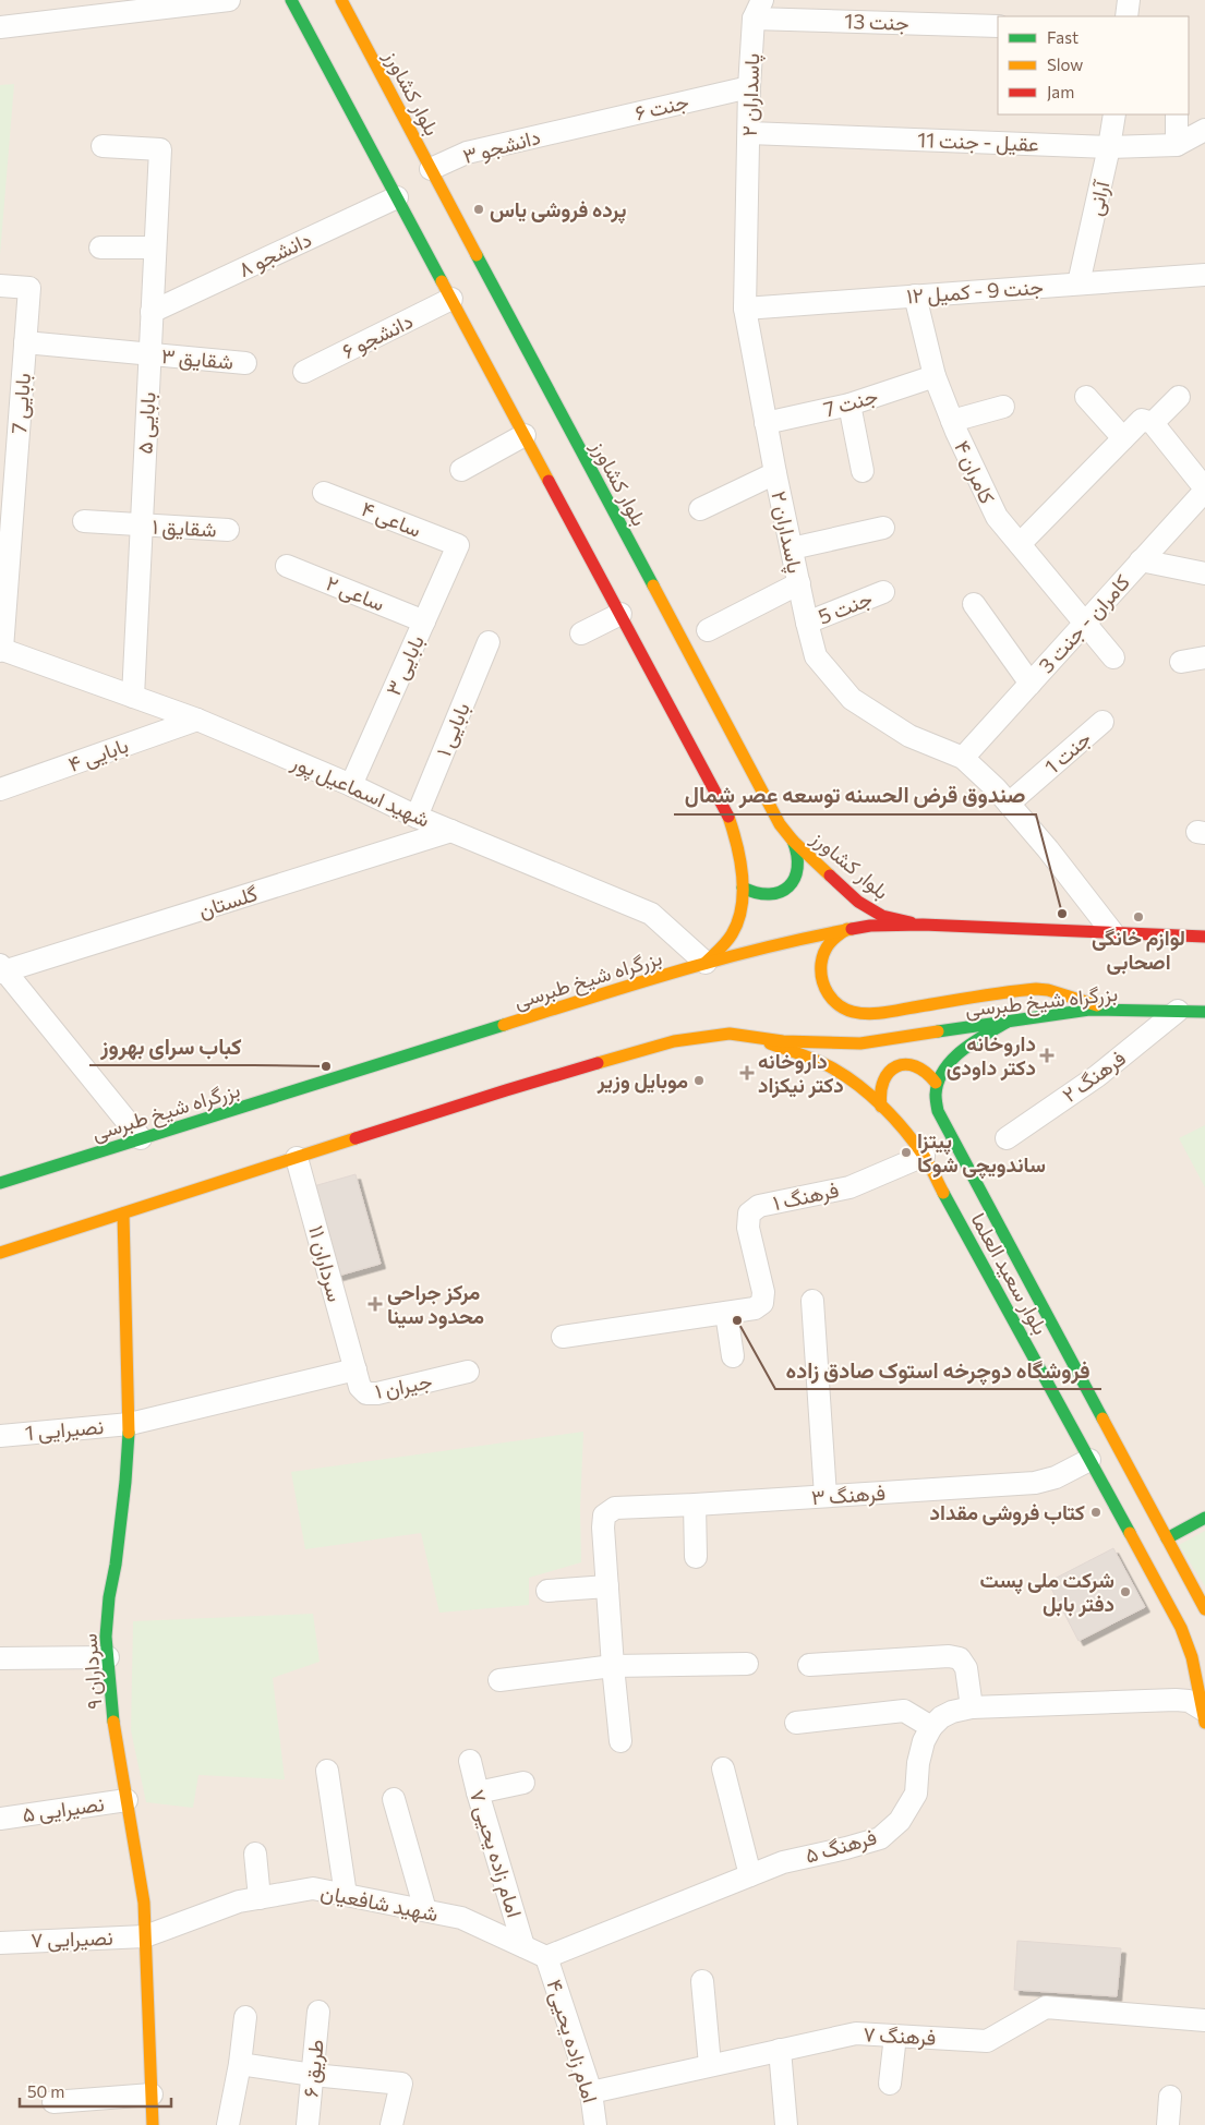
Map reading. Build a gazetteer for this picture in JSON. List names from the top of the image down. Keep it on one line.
{"streets":{"main road":["بلوار کشاورز","بزرگراه شیخ طبرسی","بلوار سعید العلما","سرداران ۹"],"street":["جنت 13","پاسداران ۲","جنت ۶","عقیل - جنت 11","دانشجو ۳","آرانی","دانشجو ۸","جنت 9 - کمیل ۱۲","دانشجو ۶","شقایق ۳","جنت 7","بابایی 7","بابایی ۵","کامران ۴","ساعی ۴","شقایق ۱","ساعی ۲","جنت 5","کامران - جنت 3","بابایی ۳","بابایی ۱","جنت 1","بابایی ۴","شهید اسماعیل پور","گلستان","فرهنگ ۲","فرهنگ ۱","سرداران ۱۱","جیران ۱","نصیرایی 1","فرهنگ ۳","نصیرایی ۵","فرهنگ ۵","امام زاده یحیی ۷","شهید شافعیان","نصیرایی ۷","فرهنگ ۷","امام زاده یحیی۴","طریق ۶"]},"crossings":[["جنت 13","پاسداران ۲"],["بلوار کشاورز","دانشجو ۳"],["بلوار کشاورز","بزرگراه شیخ طبرسی"],["پاسداران ۲","جنت ۶"],["پاسداران ۲","عقیل - جنت 11"],["پاسداران ۲","جنت 9 - کمیل ۱۲"],["پاسداران ۲","جنت 7"],["پاسداران ۲","جنت 5"],["پاسداران ۲","کامران - جنت 3"],["پاسداران ۲","جنت 1"],["پاسداران ۲","بزرگراه شیخ طبرسی"],["جنت ۶","دانشجو ۳"],["عقیل - جنت 11","آرانی"],["آرانی","جنت 9 - کمیل ۱۲"],["دانشجو ۸","بابایی ۵"],["جنت 9 - کمیل ۱۲","کامران ۴"],["شقایق ۳","بابایی 7"],["شقایق ۳","بابایی ۵"],["جنت 7","کامران ۴"],["بابایی 7","شهید اسماعیل پور"],["بابایی ۵","شقایق ۱"],["بابایی ۵","شهید اسماعیل پور"],["کامران ۴","کامران - جنت 3"],["ساعی ۴","بابایی ۳"],["ساعی ۲","بابایی ۳"],["بابایی ۳","شهید اسماعیل پور"],["بابایی ۱","شهید اسماعیل پور"],["بابایی ۴","شهید اسماعیل پور"],["شهید اسماعیل پور","گلستان"],["شهید اسماعیل پور","بزرگراه شیخ طبرسی"],["بزرگراه شیخ طبرسی","فرهنگ ۲"],["بزرگراه شیخ طبرسی","سرداران ۱۱"],["بزرگراه شیخ طبرسی","بلوار سعید العلما"],["بزرگراه شیخ طبرسی","سرداران ۹"],["فرهنگ ۱","بلوار سعید العلما"],["سرداران ۱۱","جیران ۱"],["سرداران ۱۱","نصیرایی 1"],["بلوار سعید العلما","فرهنگ ۳"],["جیران ۱","نصیرایی 1"],["نصیرایی 1","سرداران ۹"],["سرداران ۹","نصیرایی ۵"],["سرداران ۹","شهید شافعیان"],["سرداران ۹","نصیرایی ۷"],["فرهنگ ۵","شهید شافعیان"],["فرهنگ ۵","امام زاده یحیی۴"],["امام زاده یحیی ۷","شهید شافعیان"],["شهید شافعیان","نصیرایی ۷"],["شهید شافعیان","امام زاده یحیی۴"],["فرهنگ ۷","امام زاده یحیی۴"]],"places":{"other":["پرده فروشی یاس","صندوق قرض الحسنه توسعه عصر شمال","لوازم خانگی اصحابی","کباب سرای بهروز","موبایل وزیر","پیتزا ساندویچی شوکا","فروشگاه دوچرخه استوک صادق زاده","کتاب فروشی مقداد","شرکت ملی پست دفتر بابل"],"health":["داروخانه دکتر داودی","داروخانه دکتر نیکزاد","مرکز جراحی محدود سینا"]},"legend":["Fast","Slow","Jam"],"scale_bar":"50 m"}
